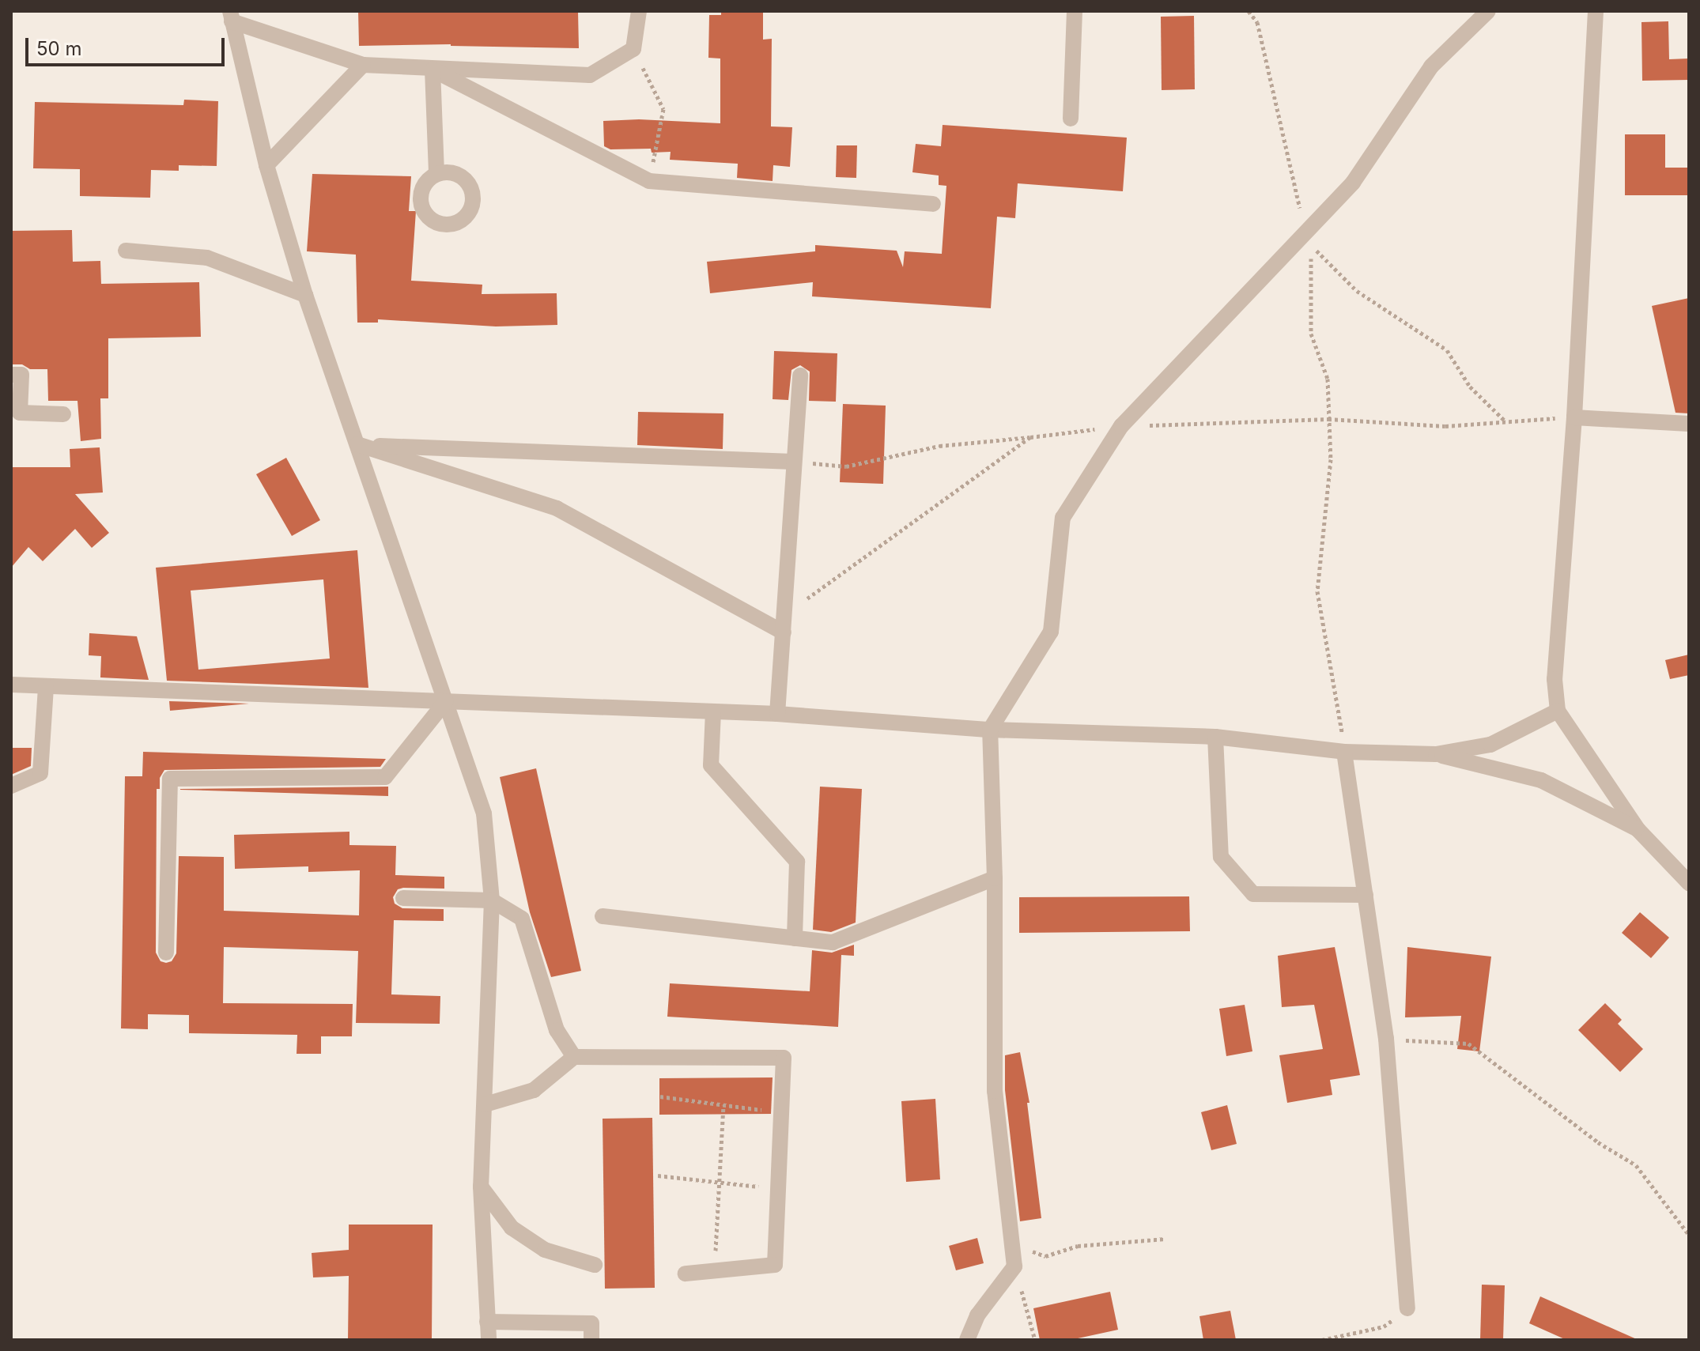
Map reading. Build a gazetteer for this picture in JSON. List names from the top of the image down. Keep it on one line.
{"scale_bar":"50 m"}
